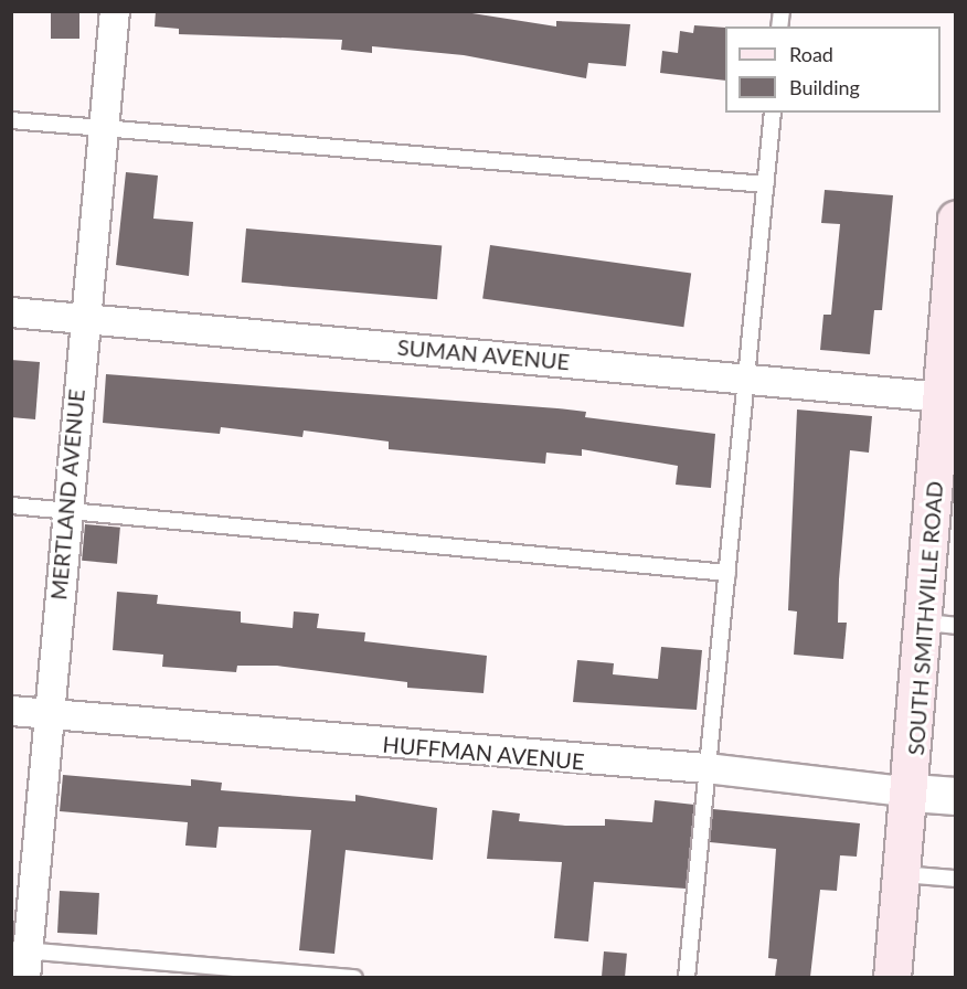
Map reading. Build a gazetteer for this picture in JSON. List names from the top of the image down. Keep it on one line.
{"streets":{"main road":["SOUTH SMITHVILLE ROAD"],"street":["SUMAN AVENUE","MERTLAND AVENUE","HUFFMAN AVENUE"]},"crossings":[["SUMAN AVENUE","MERTLAND AVENUE"],["SUMAN AVENUE","SOUTH SMITHVILLE ROAD"],["MERTLAND AVENUE","HUFFMAN AVENUE"],["SOUTH SMITHVILLE ROAD","HUFFMAN AVENUE"]],"legend":["Road","Building"]}
